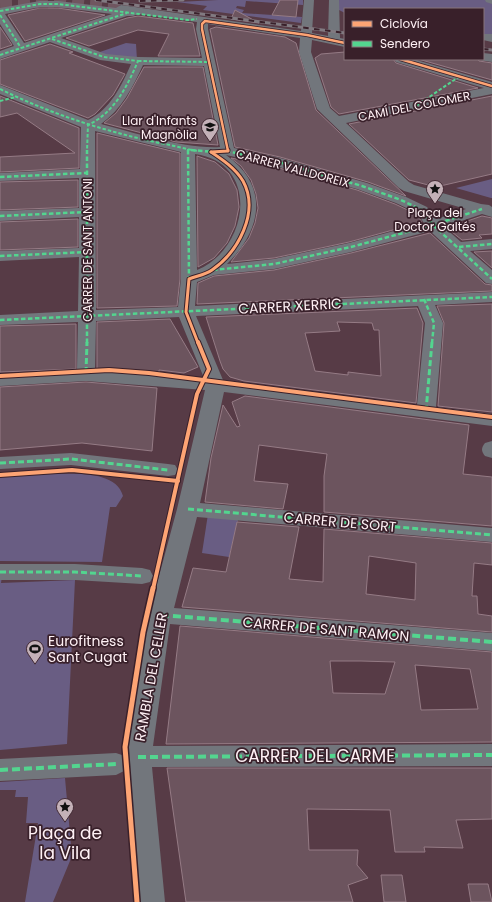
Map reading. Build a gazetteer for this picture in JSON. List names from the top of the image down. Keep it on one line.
{"streets":{"street":["CAMÍ DEL COLOMER","CARRER VALLDOREIX","CARRER DE SANT ANTONI","CARRER XERRIC","CARRER DE SORT","CARRER DE SANT RAMON","RAMBLA DEL CELLER","CARRER DEL CARME"]},"crossings":[["CARRER VALLDOREIX","CARRER DE SANT ANTONI"],["CARRER DE SANT ANTONI","CARRER XERRIC"],["CARRER DE SORT","RAMBLA DEL CELLER"],["CARRER DE SANT RAMON","RAMBLA DEL CELLER"],["RAMBLA DEL CELLER","CARRER DEL CARME"]],"places":{"school or university":["Llar d'Infants Magnòlia"],"place":["Plaça del Doctor Galtés","Plaça de la Vila"],"sports":["Eurofitness Sant Cugat"]},"legend":["Ciclovía","Sendero"]}
